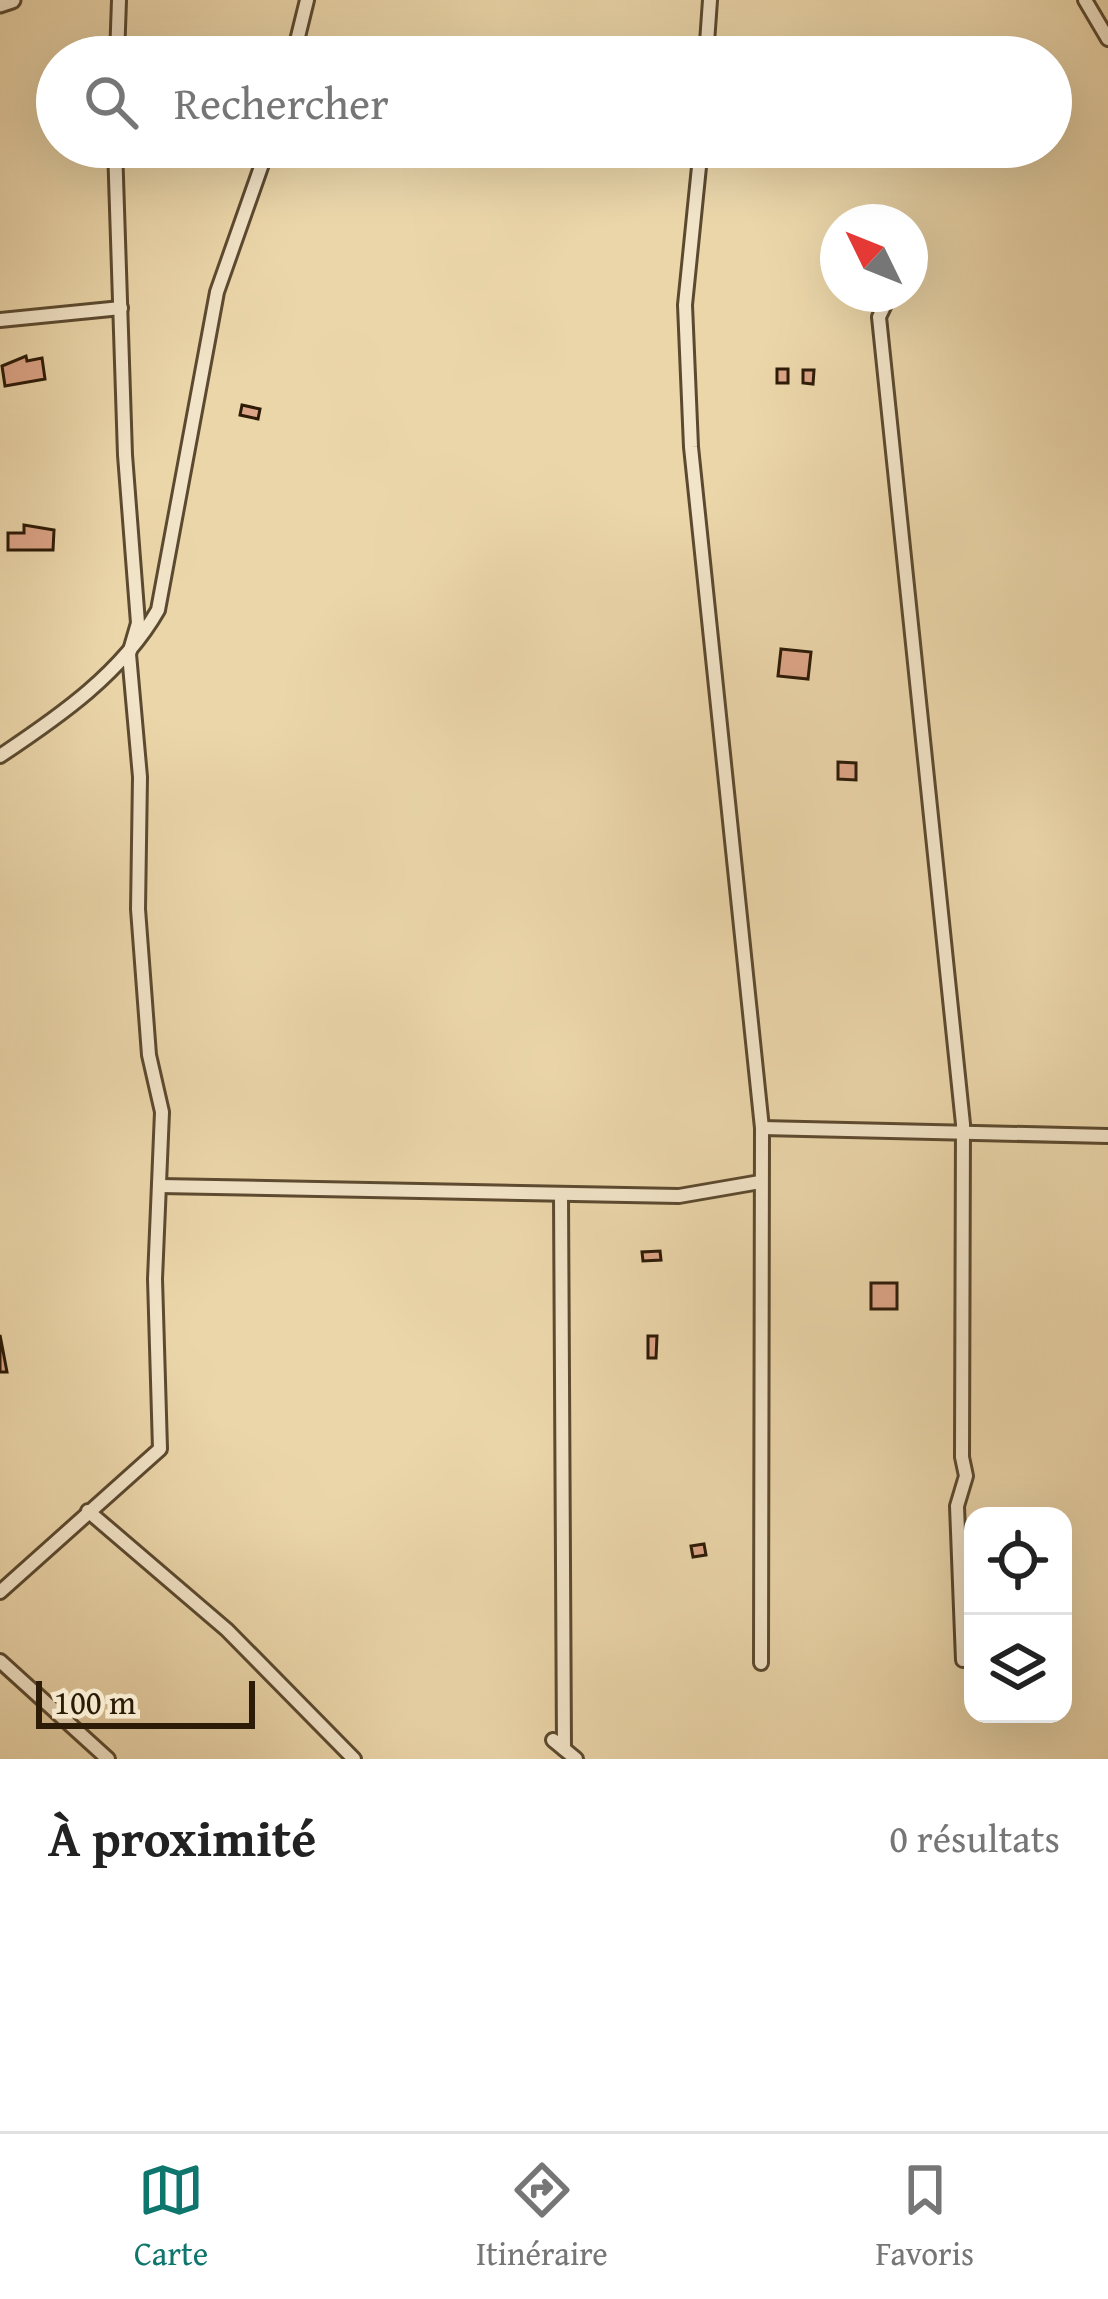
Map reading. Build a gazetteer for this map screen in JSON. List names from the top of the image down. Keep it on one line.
{"scale_bar":"100 m","north":"top left","page":{"search":"Rechercher","scale":"100 m","heading":["À proximité","0 résultats"],"nav":["Carte","Itinéraire","Favoris"]}}
